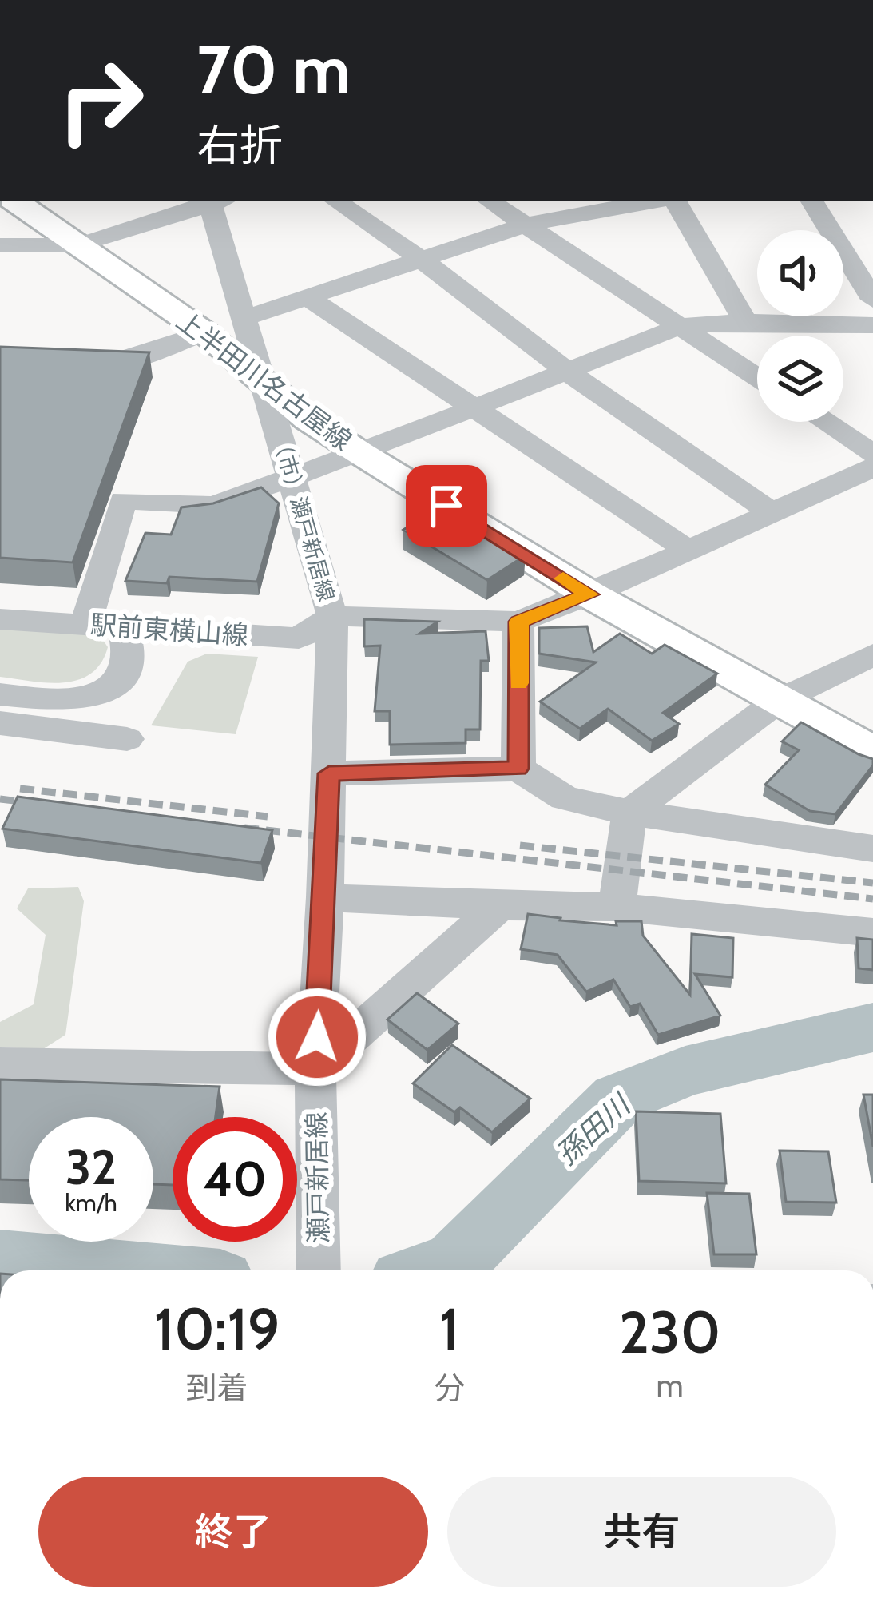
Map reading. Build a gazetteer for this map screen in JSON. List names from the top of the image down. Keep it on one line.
{"streets":{"main road":["上半田川名古屋線"],"street":["（市）瀬戸新居線","駅前東横山線","瀬戸新居線"]},"crossings":[["上半田川名古屋線","（市）瀬戸新居線"],["（市）瀬戸新居線","駅前東横山線"],["（市）瀬戸新居線","瀬戸新居線"],["駅前東横山線","瀬戸新居線"]],"water":["孫田川"],"page":{"turn":["70 m","右折"],"speed":"32 km/h","limit":"40","eta":["10:19","到着","1","分","230","m"],"buttons":["終了","共有"]}}
